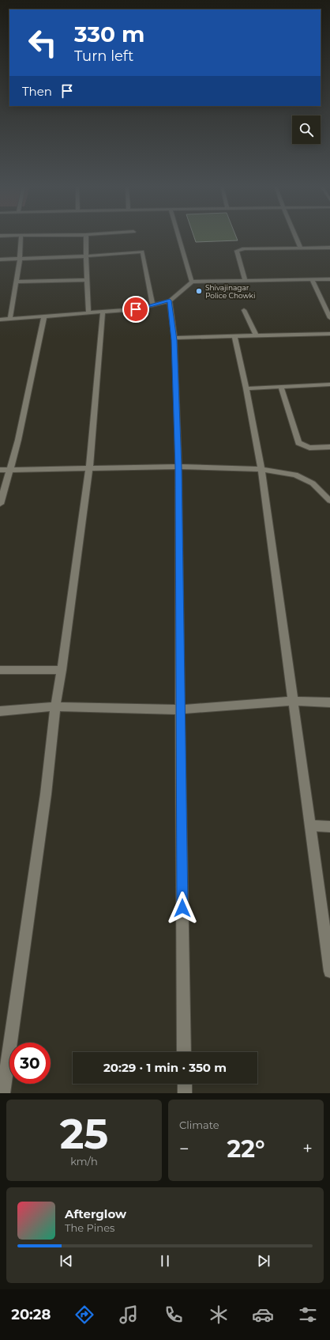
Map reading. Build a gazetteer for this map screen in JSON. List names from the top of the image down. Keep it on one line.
{"places":["Shivajinagar Police Chowki"],"page":{"turn":["330 m","Turn left"],"then":"Then","limit":"30","trip":"20:29 · 1 min · 350 m","tile":[["25","km/h"],"Climate"],"heat":["−","22°","+"],"song":["Afterglow","The Pines"],"tabs":"20:28"}}
